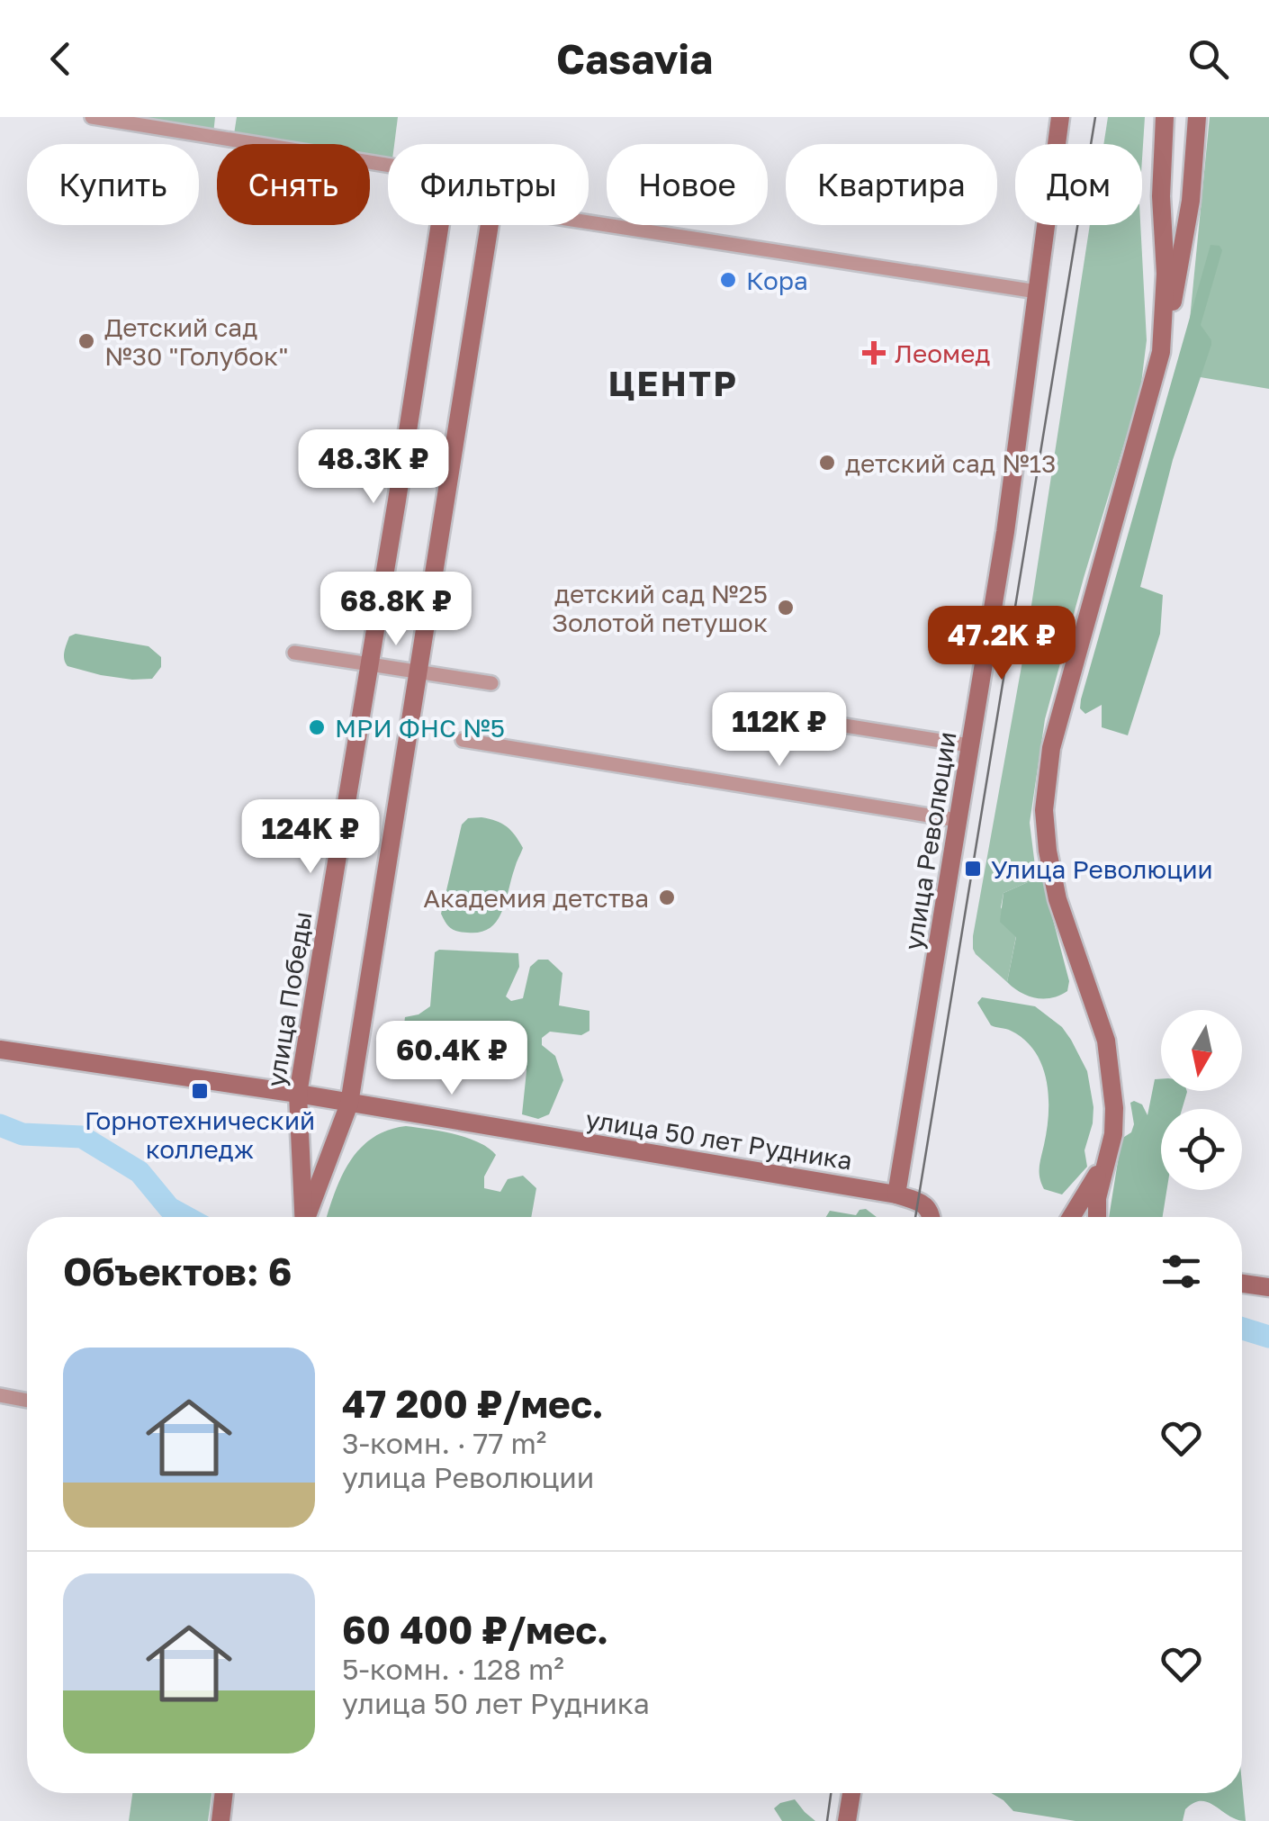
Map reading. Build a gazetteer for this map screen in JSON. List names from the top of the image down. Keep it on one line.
{"streets":{"street":["улица Революции","улица Победы","улица 50 лет Рудника"]},"crossings":[["улица Революции","улица 50 лет Рудника"],["улица Победы","улица 50 лет Рудника"]],"districts":["ЦЕНТР"],"places":{"other":["Кора","Детский сад №30 \"Голубок\"","детский сад №13","детский сад №25 Золотой петушок","МРИ ФНС №5","Академия детства"],"health":["Леомед"],"transit":["Улица Революции","Горнотехнический колледж"]},"north":"bottom","page":{"header":"Casavia","chip":["Купить","Снять","Фильтры","Новое","Квартира","Дом"],"price":["48.3K ₽","68.8K ₽","47.2K ₽","112K ₽","124K ₽","60.4K ₽"],"heading":"Объектов: 6","list":[{"name":"47 200 ₽/мес.","note":"3-комн. · 77 m² · улица Революции"},{"name":"60 400 ₽/мес.","note":"5-комн. · 128 m² · улица 50 лет Рудника"}]}}
